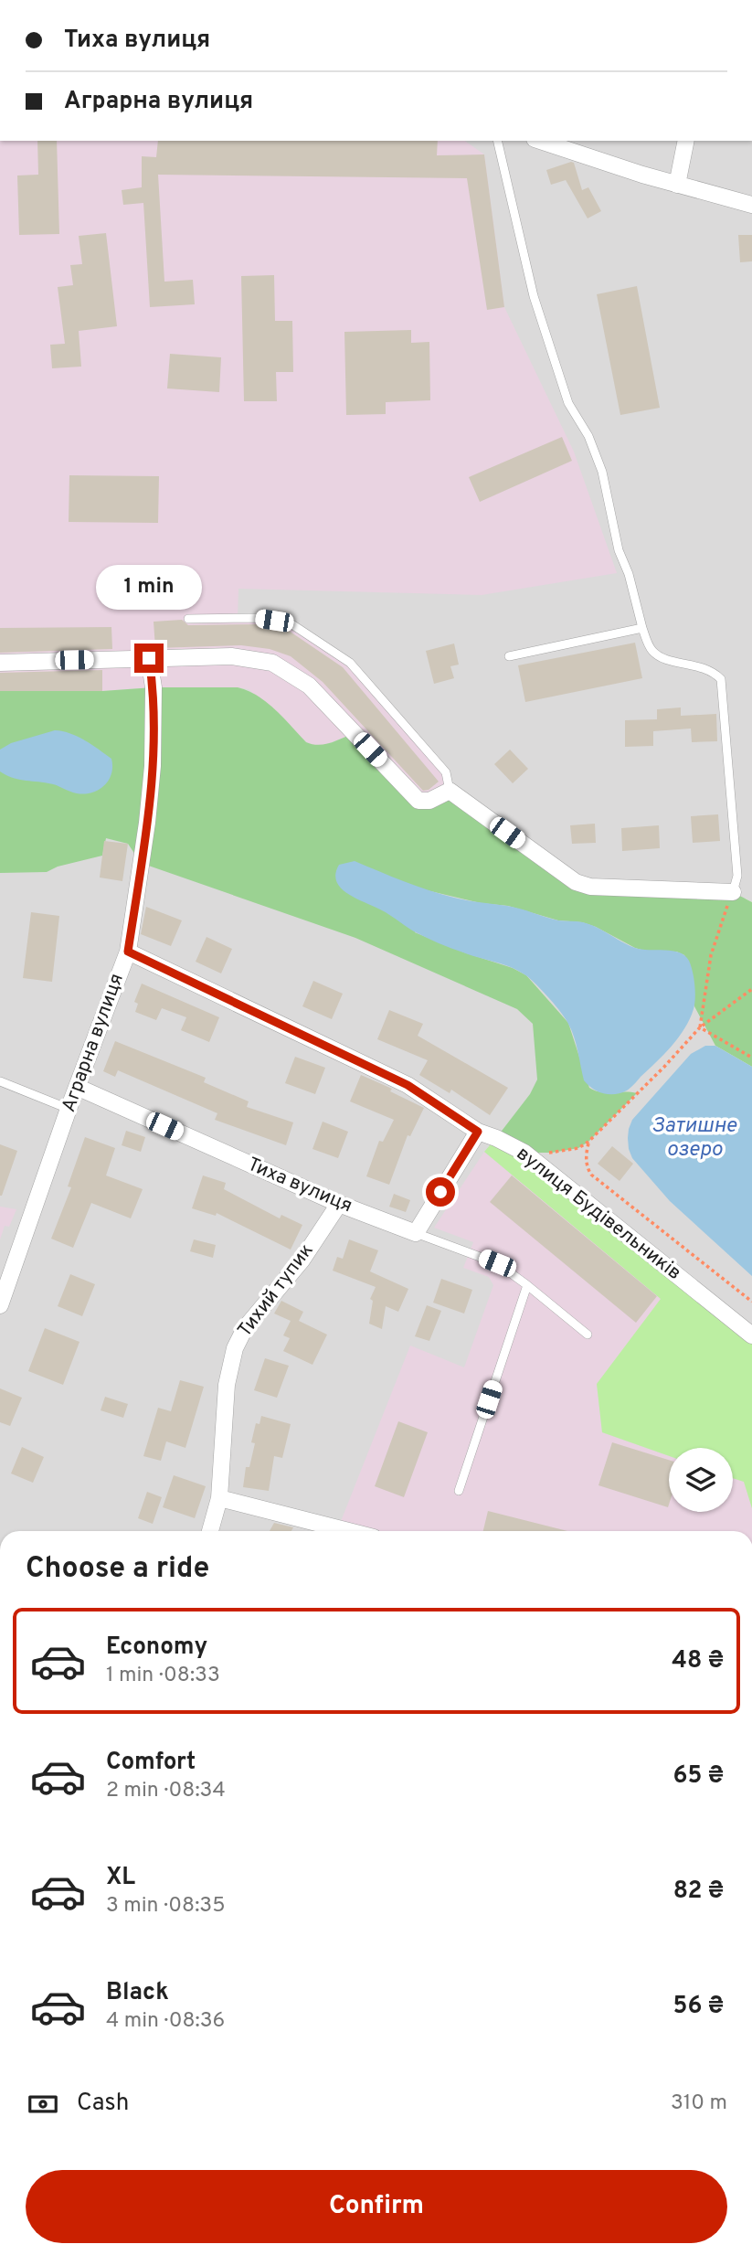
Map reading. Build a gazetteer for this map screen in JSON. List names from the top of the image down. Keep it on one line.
{"streets":{"street":["Аграрна вулиця","Тиха вулиця","вулиця Будівельників","Тихий тупик"]},"crossings":[["Аграрна вулиця","Тиха вулиця"],["Аграрна вулиця","вулиця Будівельників"],["Тиха вулиця","Тихий тупик"]],"water":["Затишне озеро"],"page":{"banner":["Тиха вулиця","Аграрна вулиця"],"bubble":"1 min","heading":"Choose a ride","list":[{"name":"Economy","note":"1 min · 08:33","value":"48 ₴"},{"name":"Comfort","note":"2 min · 08:34","value":"65 ₴"},{"name":"XL","note":"3 min · 08:35","value":"82 ₴"},{"name":"Black","note":"4 min · 08:36","value":"56 ₴"}],"pay":["Cash","310 m"],"buttons":"Confirm"}}
